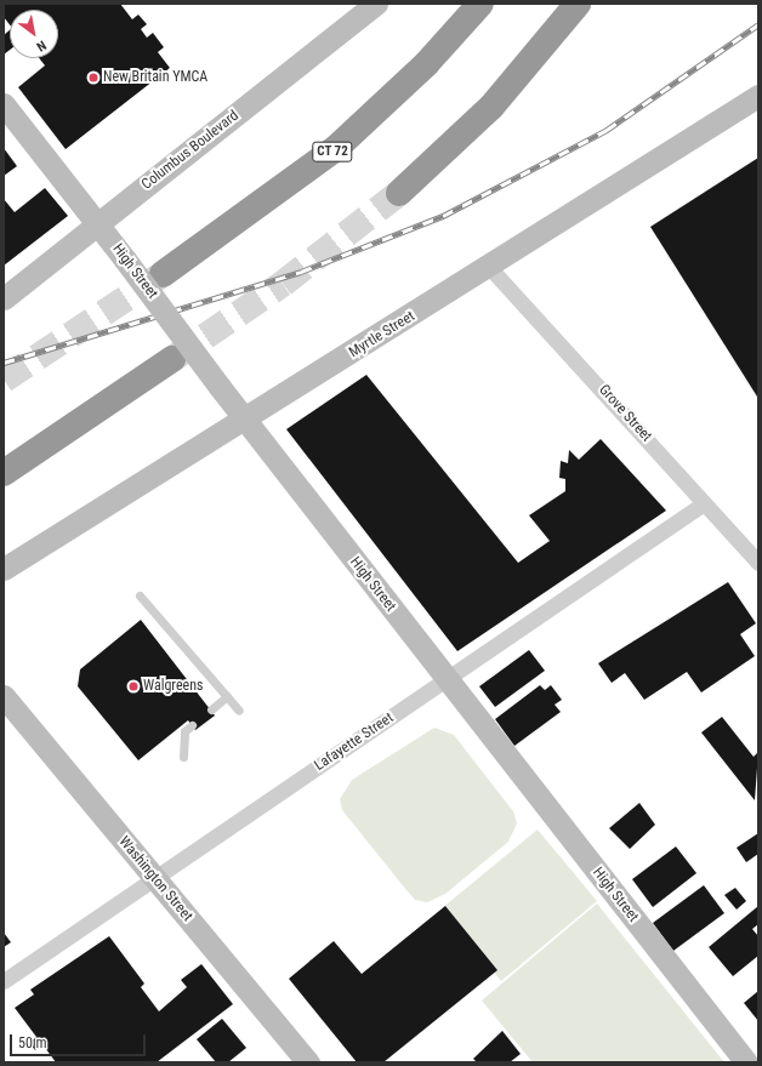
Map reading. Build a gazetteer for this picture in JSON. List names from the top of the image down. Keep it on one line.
{"streets":{"highway":["CT 72"],"street":["Columbus Boulevard","High Street","Myrtle Street","Grove Street","Lafayette Street","Washington Street"]},"crossings":[["Columbus Boulevard","High Street"],["High Street","Myrtle Street"],["High Street","Lafayette Street"],["Myrtle Street","Grove Street"],["Grove Street","Lafayette Street"],["Lafayette Street","Washington Street"]],"places":["New Britain YMCA","Walgreens"],"scale_bar":"50 m","north":"bottom right"}
